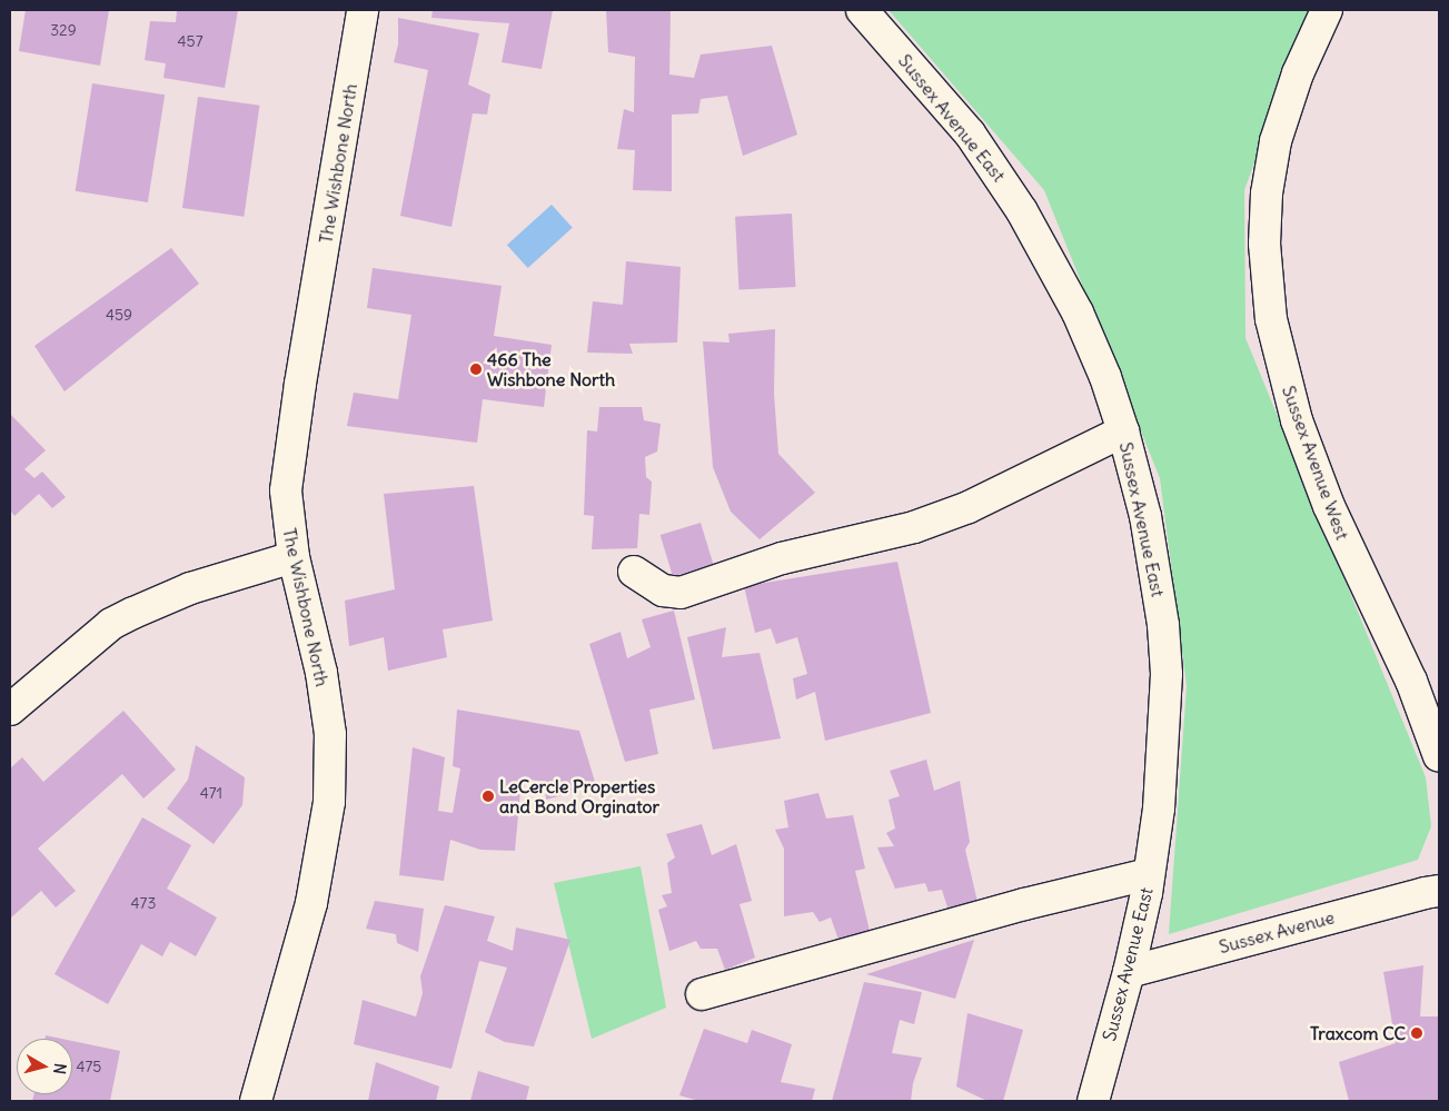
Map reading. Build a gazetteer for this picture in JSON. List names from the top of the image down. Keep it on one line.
{"streets":{"street":["Sussex Avenue East","The Wishbone North","Sussex Avenue West","Sussex Avenue"]},"crossings":[["Sussex Avenue East","Sussex Avenue"]],"places":["466 The Wishbone North","LeCercle Properties and Bond Orginator","Traxcom CC"],"house_numbers":["329","457","459","471","473","475"],"north":"right"}
